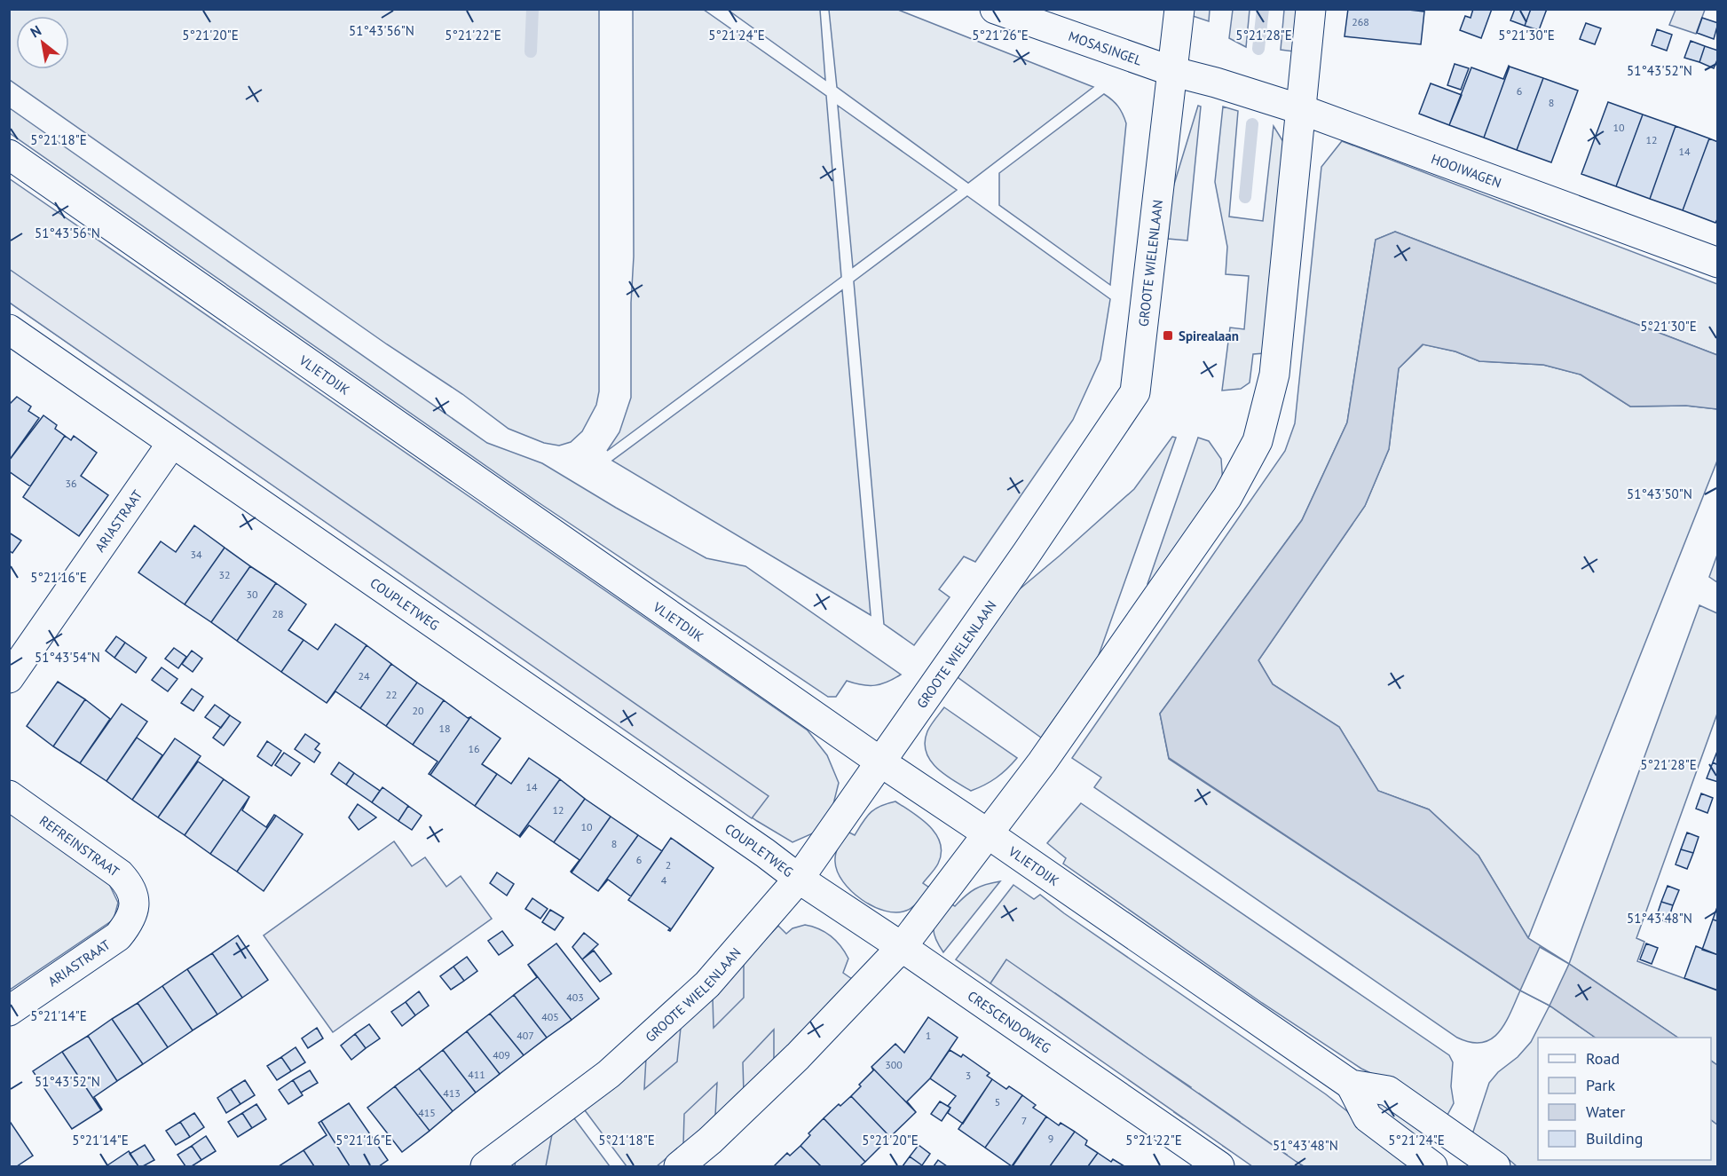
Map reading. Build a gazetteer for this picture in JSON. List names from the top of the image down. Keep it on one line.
{"streets":{"street":["MOSASINGEL","HOOIWAGEN","GROOTE WIELENLAAN","VLIETDIJK","ARIASTRAAT","COUPLETWEG","REFREINSTRAAT","CRESCENDOWEG"]},"crossings":[["MOSASINGEL","HOOIWAGEN"],["MOSASINGEL","GROOTE WIELENLAAN"],["GROOTE WIELENLAAN","VLIETDIJK"],["GROOTE WIELENLAAN","COUPLETWEG"],["GROOTE WIELENLAAN","CRESCENDOWEG"],["ARIASTRAAT","COUPLETWEG"],["ARIASTRAAT","REFREINSTRAAT"],["COUPLETWEG","CRESCENDOWEG"]],"places":{"transit":["Spirealaan"]},"house_numbers":["268","6","8","10","12","14","36","34","32","30","28","24","22","20","18","16","14","12","10","8","6","2","4","403","405","407","1","409","300","411","3","413","5","415","7","9"],"legend":["Road","Park","Water","Building"],"north":"top left","coordinates":["51°43'56\"N","5°21'28\"E","5°21'20\"E","5°21'22\"E","5°21'24\"E","5°21'26\"E","5°21'30\"E","51°43'52\"N","5°21'18\"E","51°43'50\"N","5°21'16\"E","51°43'54\"N","51°43'48\"N","5°21'14\"E"]}
